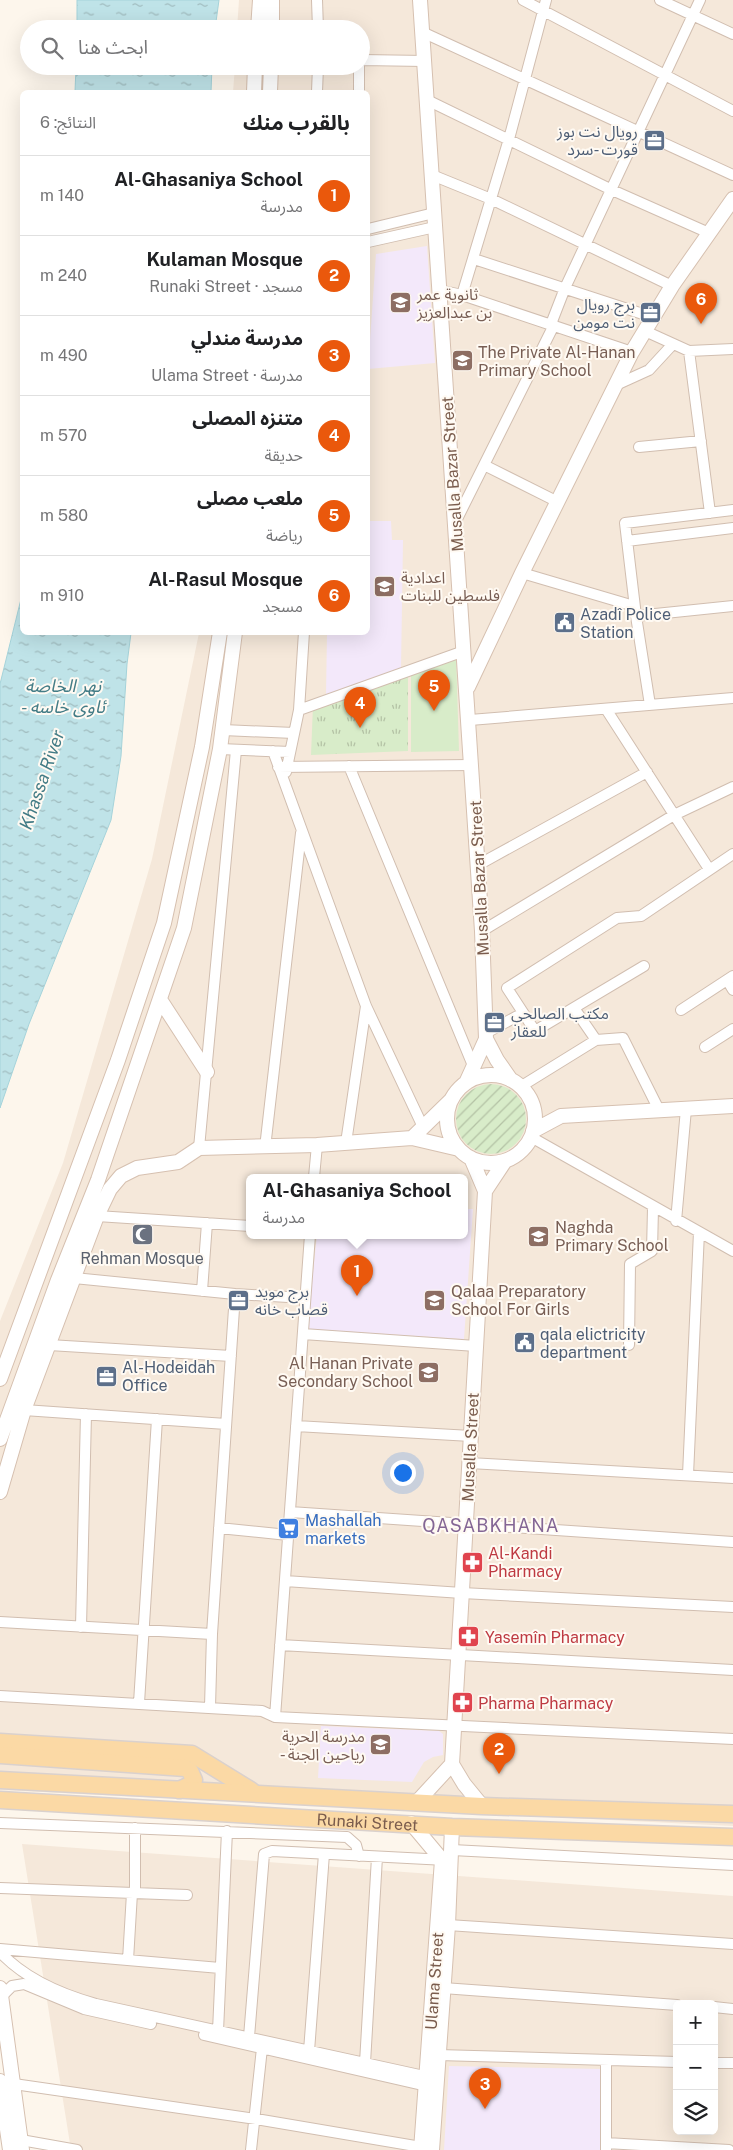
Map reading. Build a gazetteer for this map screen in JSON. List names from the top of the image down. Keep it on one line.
{"streets":{"main road":["Runaki Street"],"street":["Musalla Bazar Street","Musalla Street","Ulama Street"]},"crossings":[["Musalla Bazar Street","Musalla Street"],["Runaki Street","Ulama Street"]],"districts":["QASABKHANA"],"water":["نهر الخاصة - ئاوی خاسە","Khassa River"],"places":{"office":["رويال نت بوز قورت -سرد","برج رويال نت مومن","مكتب الصالحي للعقار","برج مويد قصاب خانه","Al-Hodeidah Office"],"school or university":["ثانوية عمر بن عبدالعزيز","The Private Al-Hanan Primary School","اعدادية فلسطين للبنات","Naghda Primary School","Qalaa Preparatory School For Girls","Al Hanan Private Secondary School","مدرسة الحرية - رياحين الجنة"],"public building":["Azadî Police Station","qala elictricity department"],"mosque":["Rehman Mosque"],"supermarket":["Mashallah markets"],"pharmacy":["Al-Kandi Pharmacy","Yasemîn Pharmacy","Pharma Pharmacy"]},"page":{"search":"ابحث هنا","heading":["بالقرب منك","النتائج: 6"],"list":[{"mark":"1","name":"Al-Ghasaniya School","note":"مدرسة","value":"140 m"},{"mark":"2","name":"Kulaman Mosque","note":"مسجد · Runaki Street","value":"240 m"},{"mark":"3","name":"مدرسة مندلي","note":"مدرسة · Ulama Street","value":"490 m"},{"mark":"4","name":"متنزه المصلى","note":"حديقة","value":"570 m"},{"mark":"5","name":"ملعب مصلى","note":"رياضة","value":"580 m"},{"mark":"6","name":"Al-Rasul Mosque","note":"مسجد","value":"910 m"}],"pins":["6","5","4","1","2","3"],"popup":["Al-Ghasaniya School","مدرسة"],"map_buttons":["+","−"]}}
